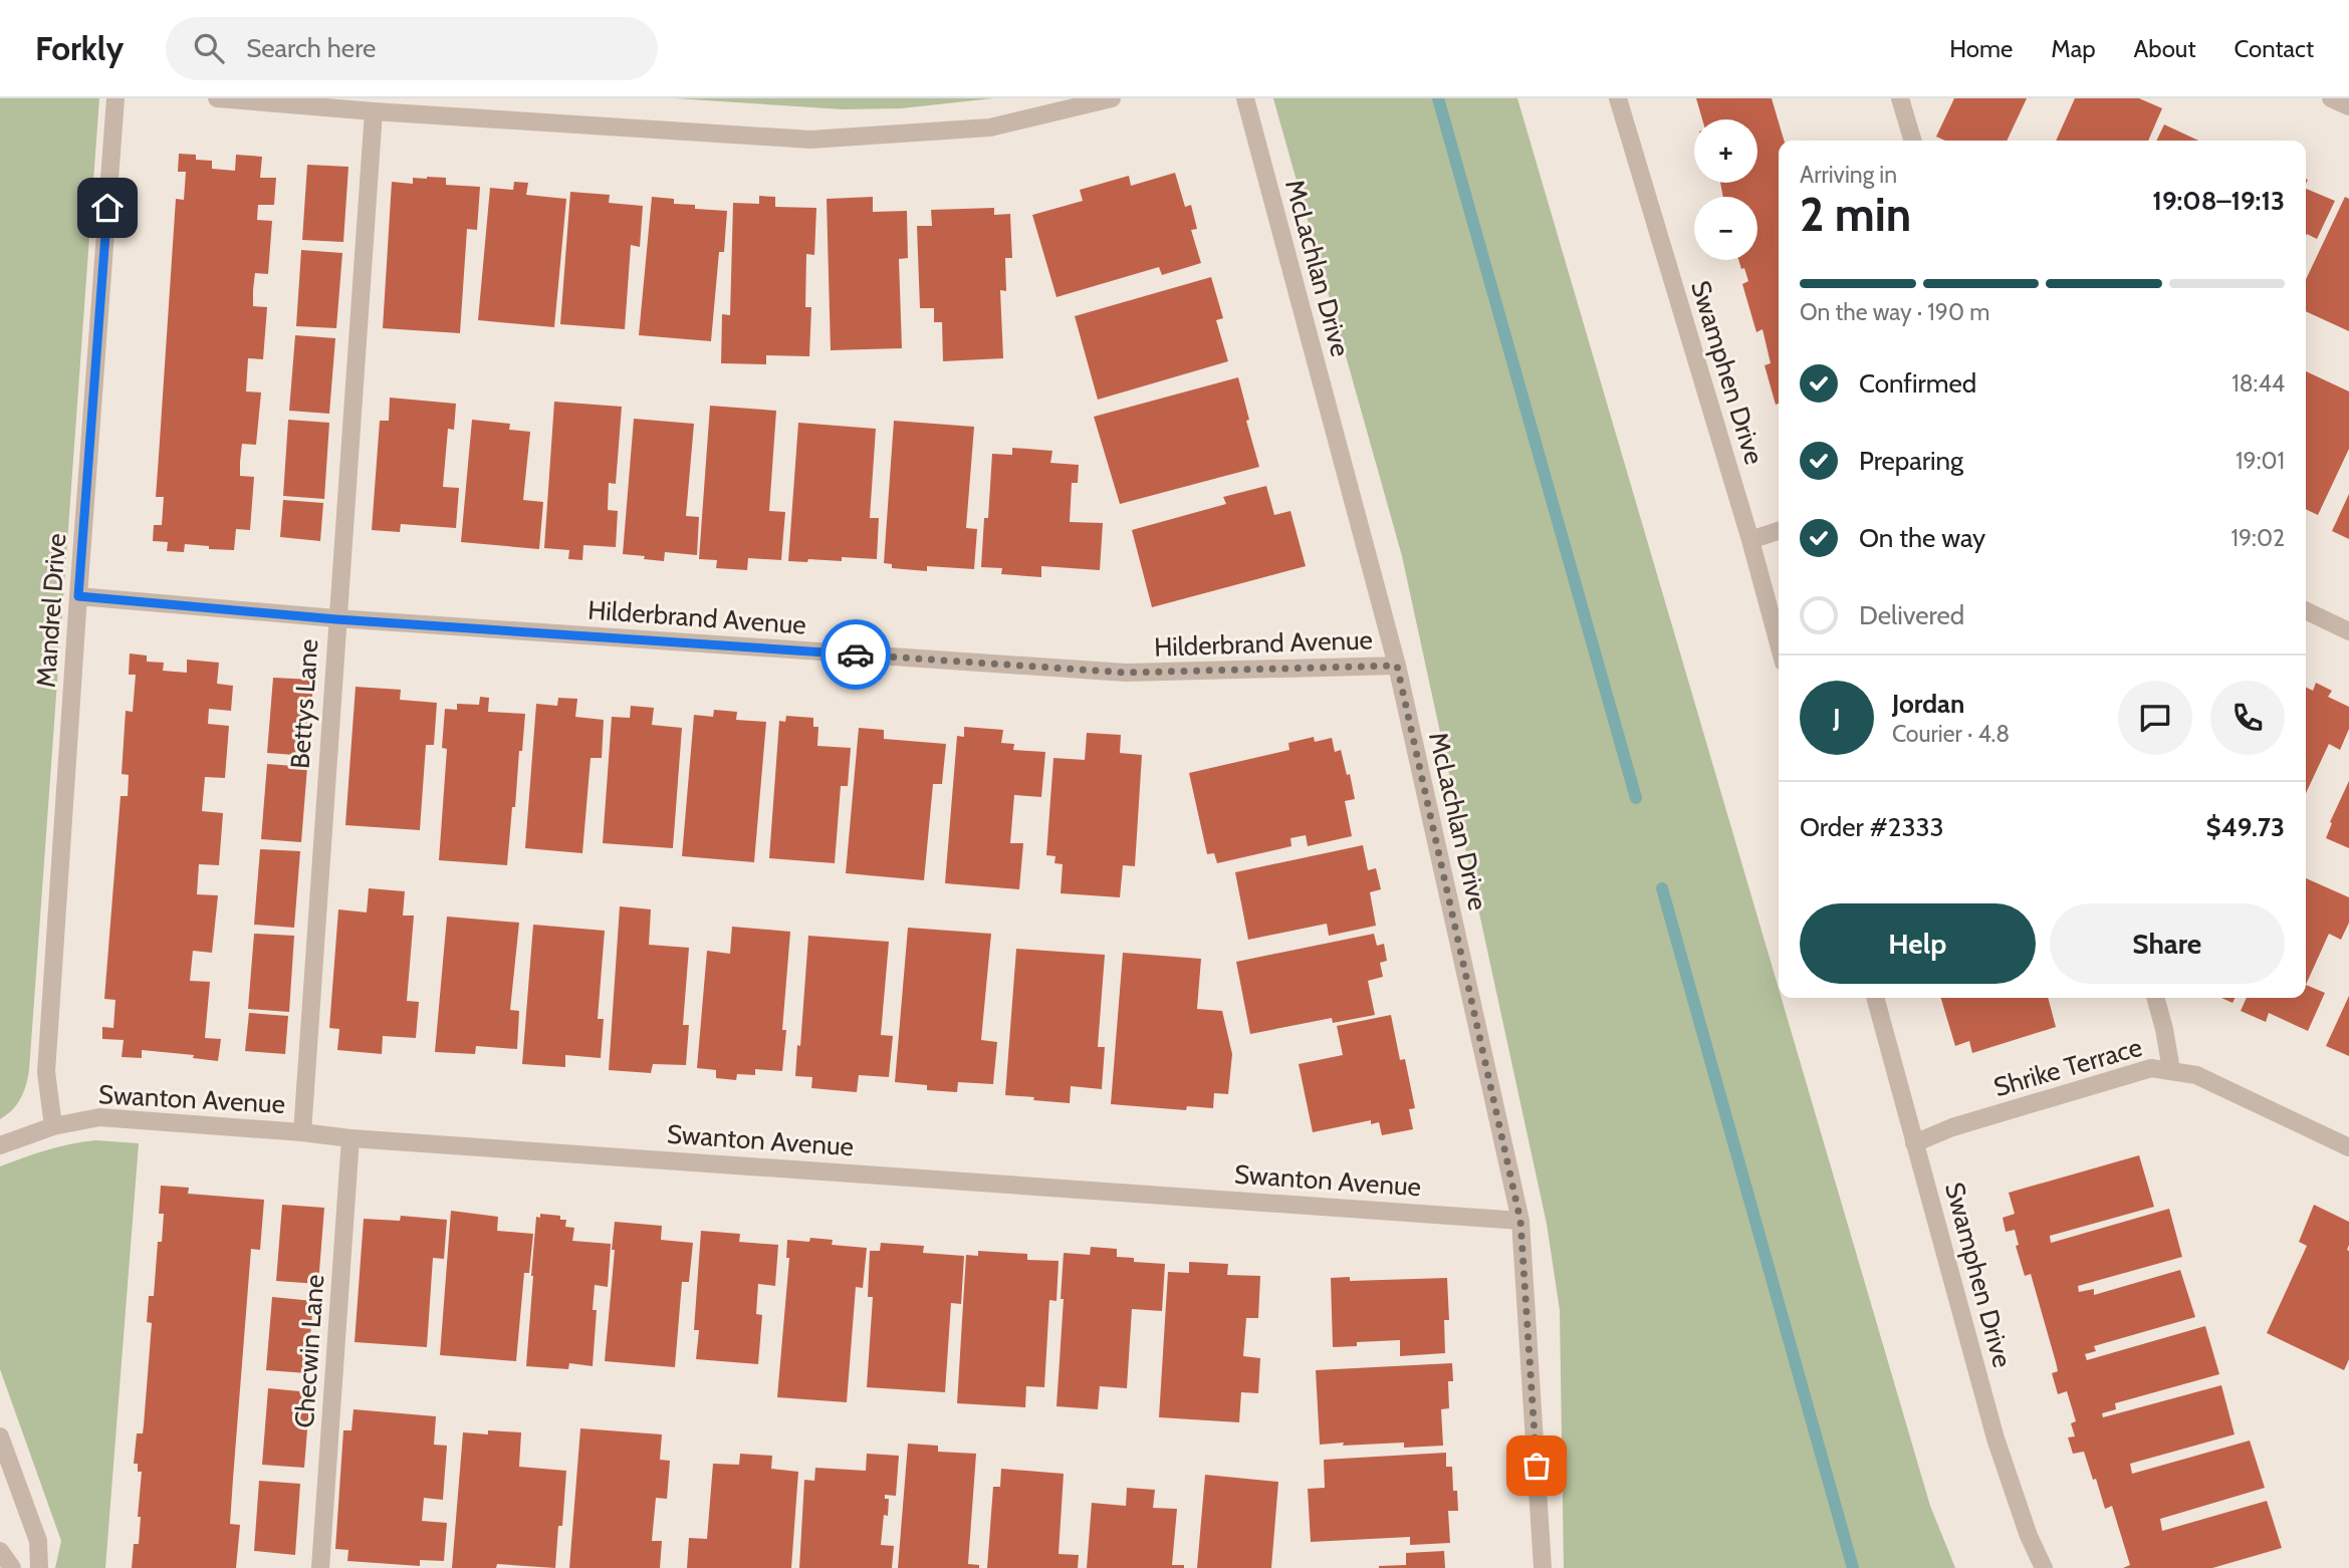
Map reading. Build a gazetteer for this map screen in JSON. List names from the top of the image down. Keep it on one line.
{"streets":{"street":["McLachlan Drive","Swamphen Drive","Mandrel Drive","Hilderbrand Avenue","Bettys Lane","Shrike Terrace","Swanton Avenue","Checwin Lane"]},"crossings":[["McLachlan Drive","Hilderbrand Avenue"],["McLachlan Drive","Swanton Avenue"],["Swamphen Drive","Shrike Terrace"],["Mandrel Drive","Hilderbrand Avenue"],["Mandrel Drive","Swanton Avenue"],["Hilderbrand Avenue","Bettys Lane"],["Bettys Lane","Swanton Avenue"],["Swanton Avenue","Checwin Lane"]],"page":{"header":"Forkly","search":"Search here","nav":["Home","Map","About","Contact"],"map_buttons":["+","−"],"heading":["2 min","Arriving in","19:08–19:13"],"panel":["Jordan","Courier · 4.8","Order #2333","$49.73"],"bar":"On the way · 190 m","list":[["Confirmed","18:44"],["Preparing","19:01"],["On the way","19:02"],"Delivered"],"round":"J","buttons":["Help","Share"]}}
